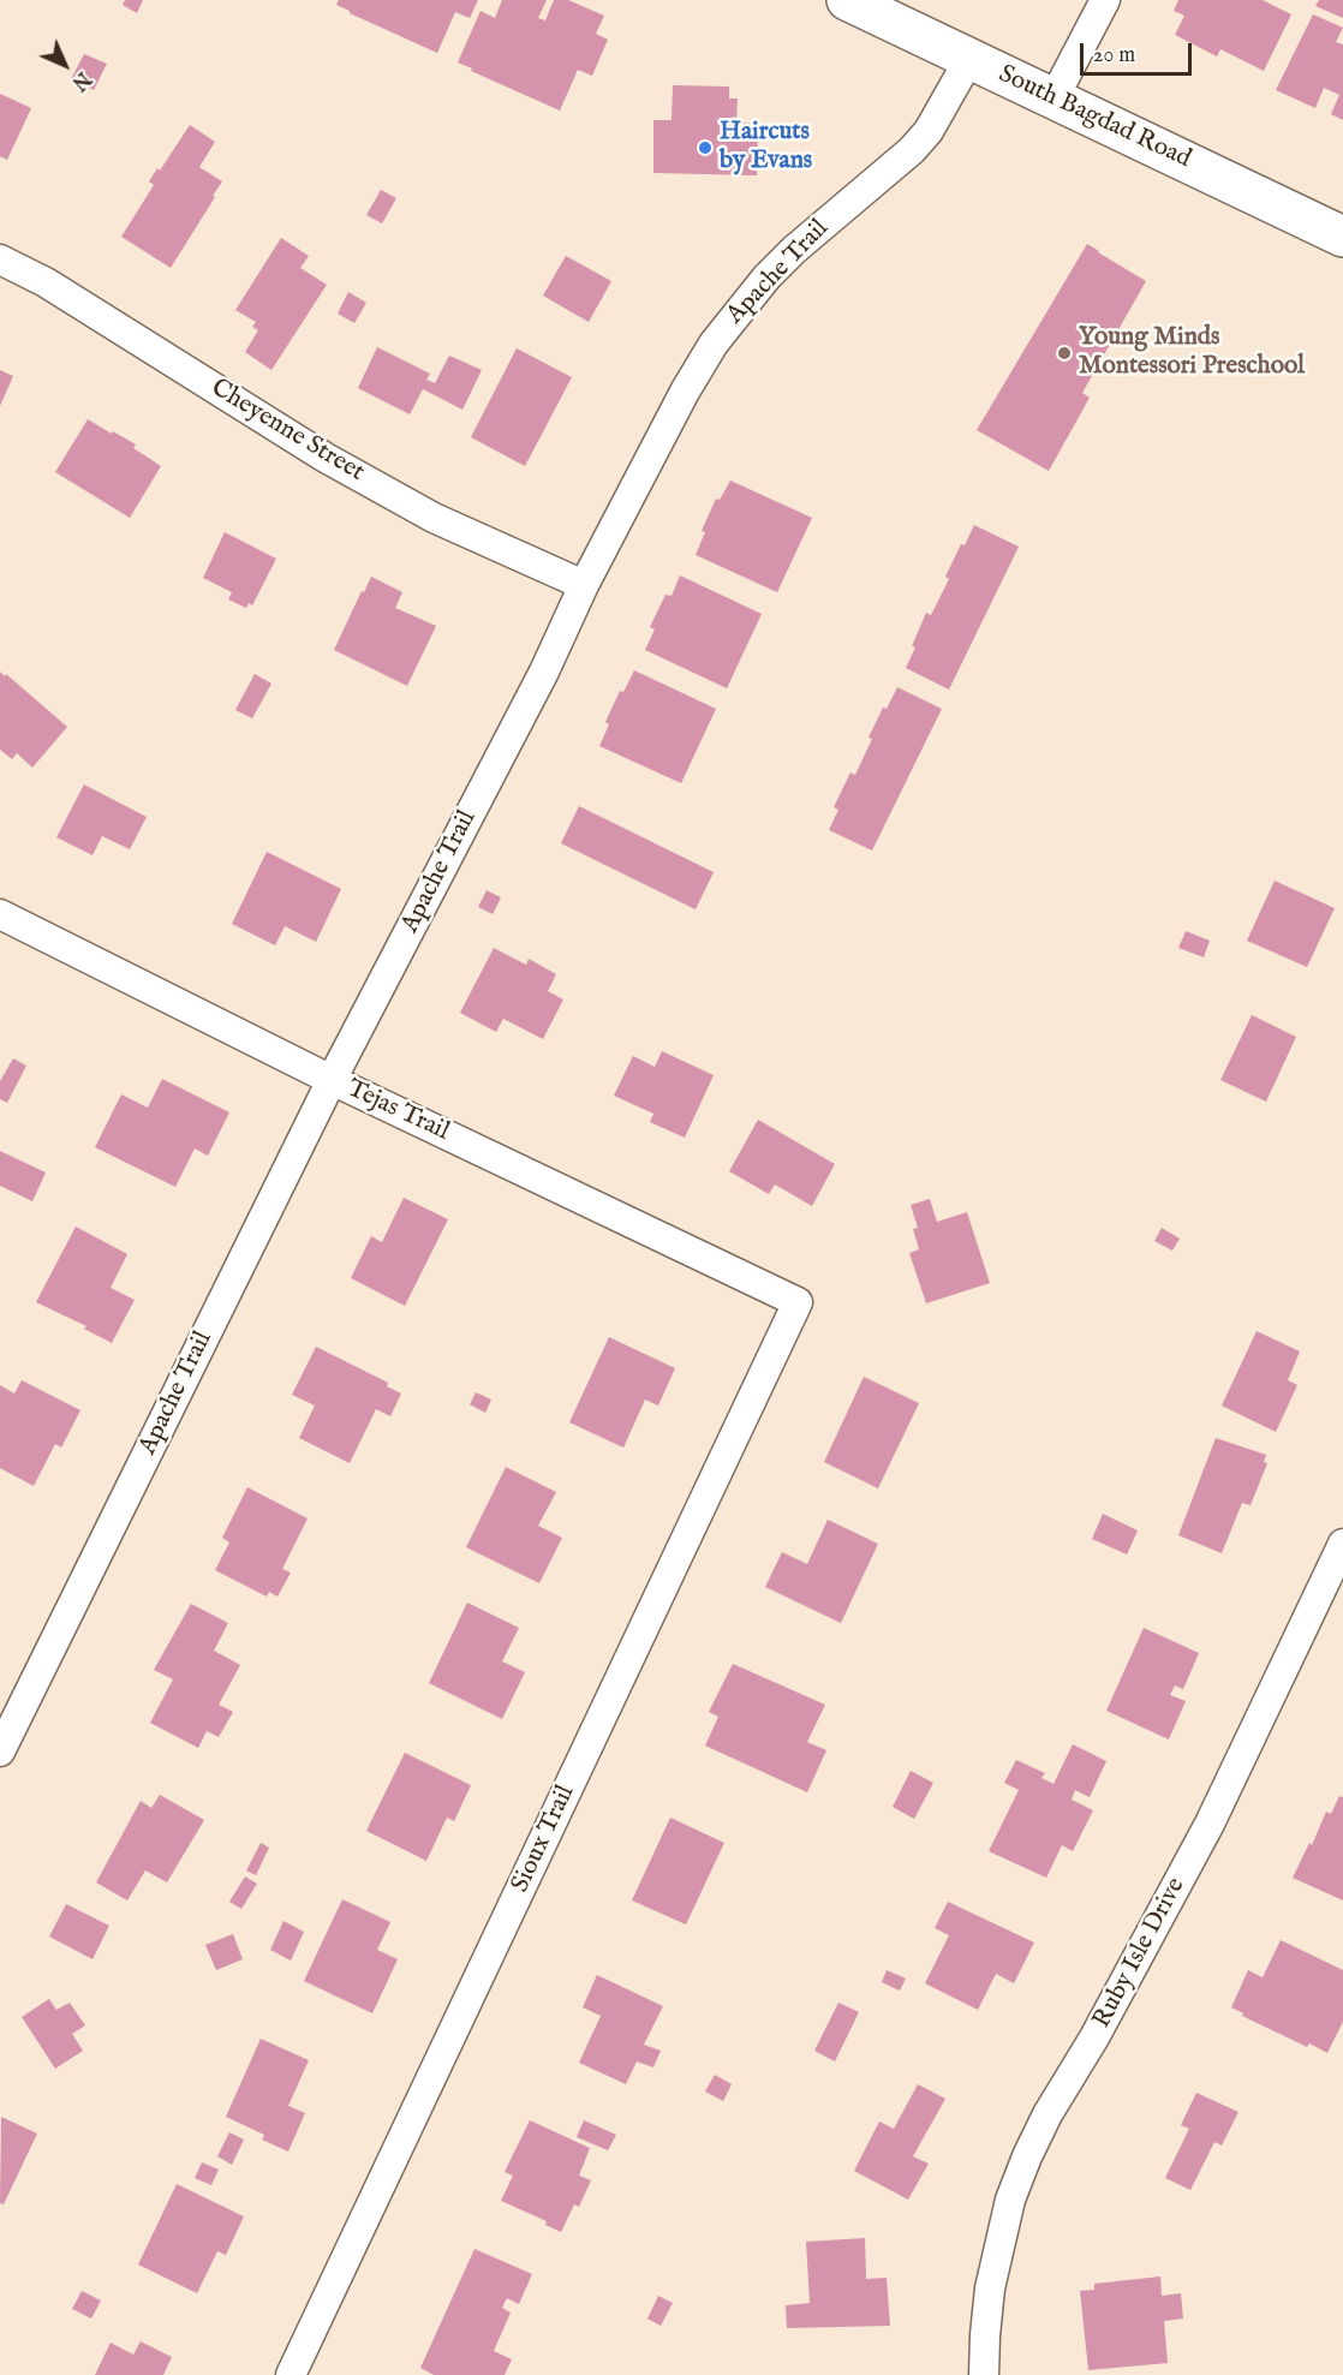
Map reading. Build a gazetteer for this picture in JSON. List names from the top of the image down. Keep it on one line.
{"streets":{"main road":["South Bagdad Road"],"street":["Apache Trail","Cheyenne Street","Tejas Trail","Sioux Trail","Ruby Isle Drive"]},"crossings":[["South Bagdad Road","Apache Trail"],["Apache Trail","Cheyenne Street"],["Apache Trail","Tejas Trail"],["Tejas Trail","Sioux Trail"]],"places":["Haircuts by Evans","Young Minds Montessori Preschool"],"scale_bar":"20 m","north":"bottom right"}
